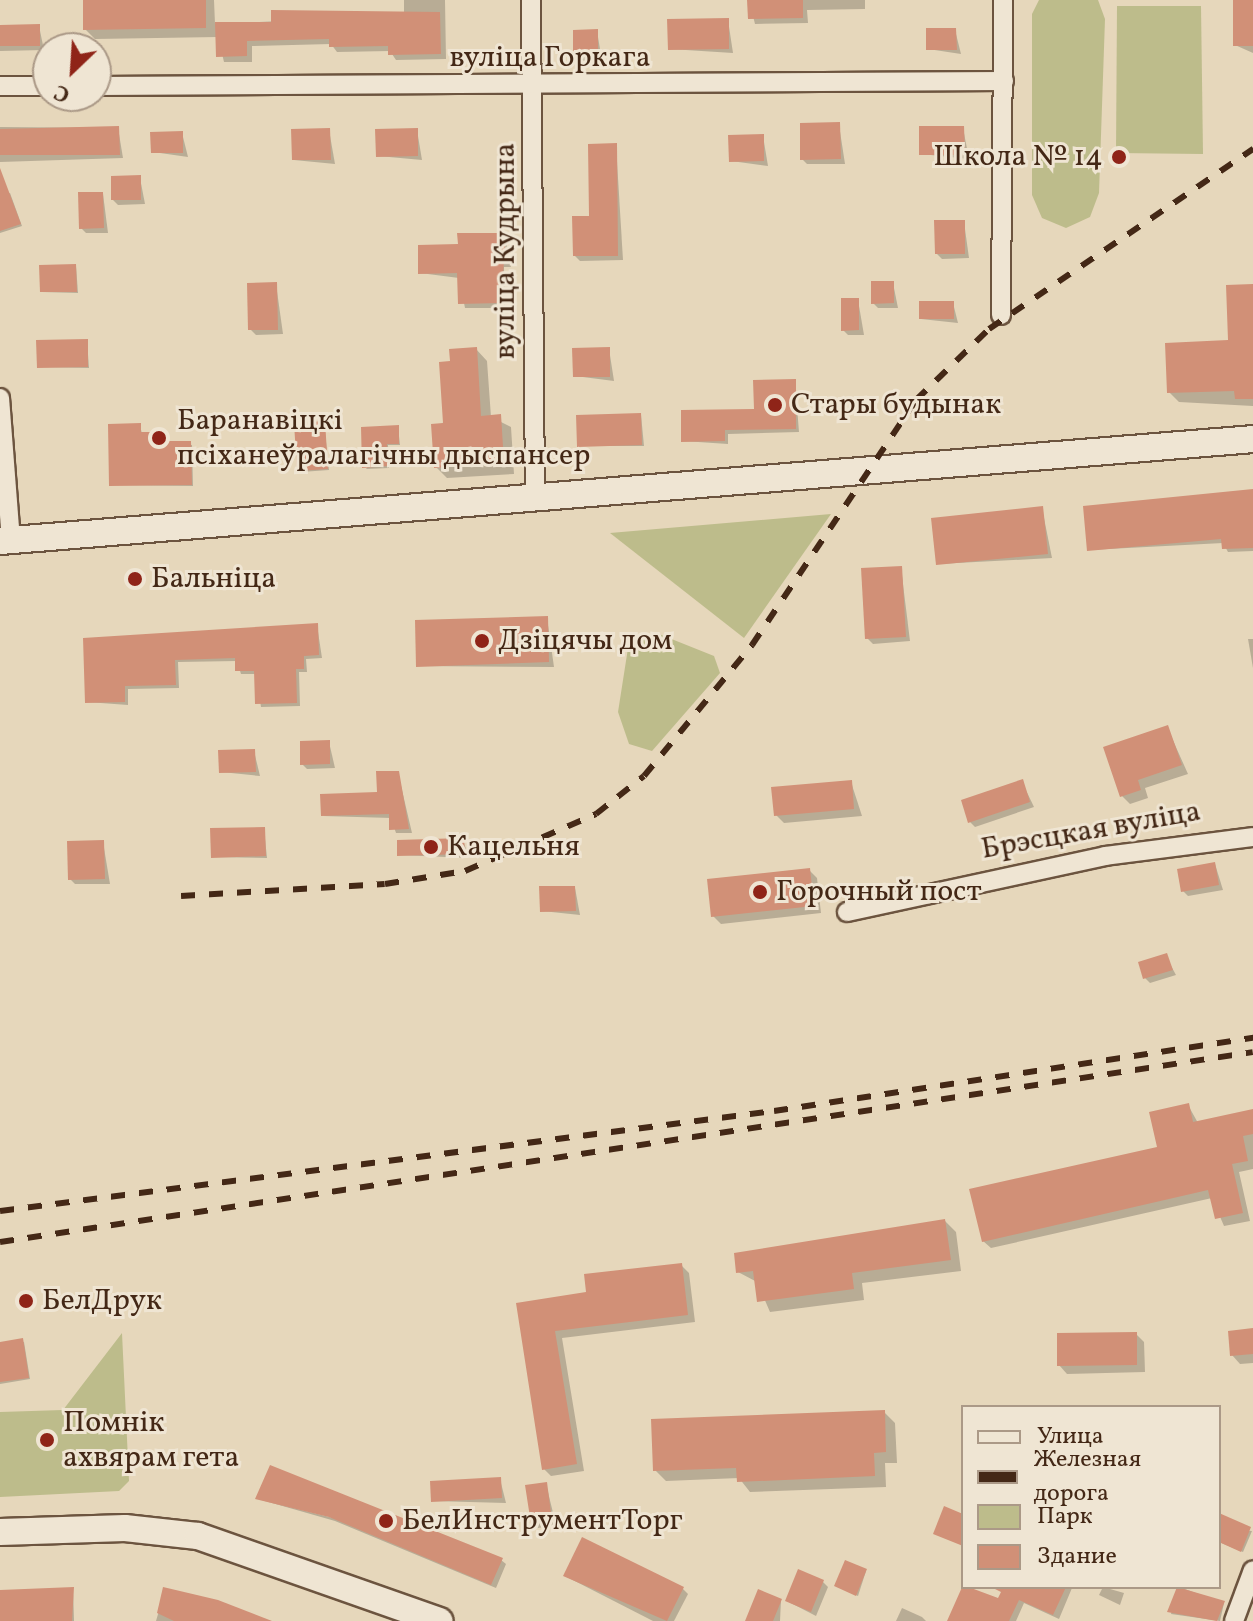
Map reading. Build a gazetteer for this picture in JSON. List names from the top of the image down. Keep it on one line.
{"streets":{"street":["вуліца Горкага","вуліца Кудрына","Брэсцкая вуліца"]},"crossings":[["вуліца Горкага","вуліца Кудрына"]],"places":["Школа № 14","Стары будынак","Баранавіцкі псіханеўралагічны дыспансер","Бальніца","Дзіцячы дом","Кацельня","Горочный пост","БелДрук","Помнік ахвярам гета","БелИнструментТорг"],"legend":["Улица","Железная дорога","Парк","Здание"],"north":"bottom left"}
